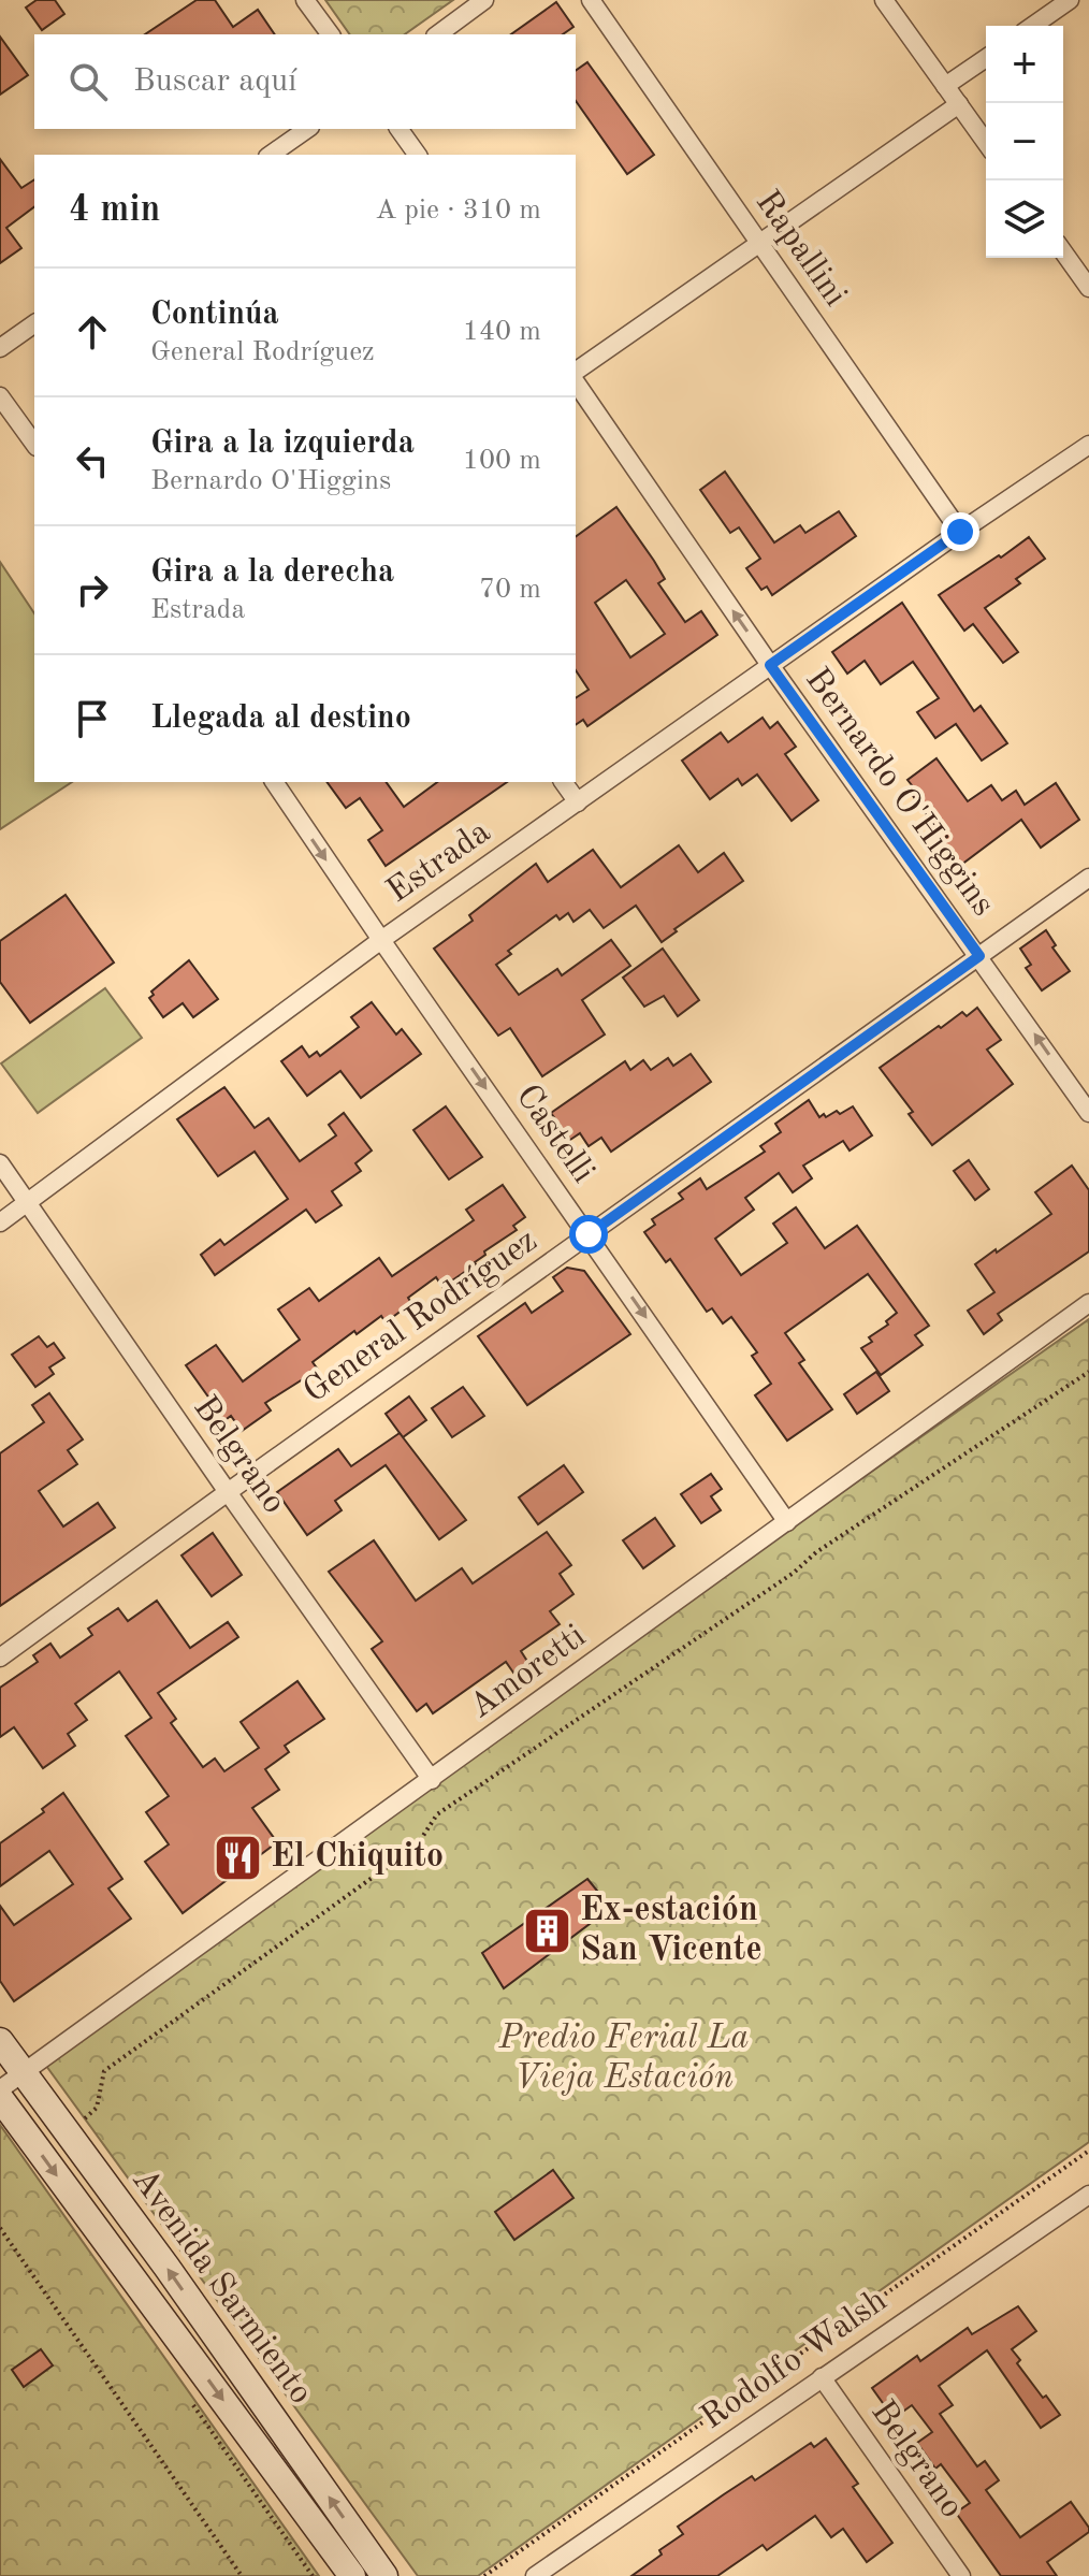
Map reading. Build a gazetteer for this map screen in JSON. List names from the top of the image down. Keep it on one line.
{"streets":{"main road":["Avenida Sarmiento"],"street":["Rapallini","Bernardo O'Higgins","Estrada","Castelli","General Rodríguez","Belgrano","Amoretti","Rodolfo Walsh"]},"crossings":[["Rapallini","Estrada"],["Bernardo O'Higgins","Estrada"],["Bernardo O'Higgins","General Rodríguez"],["Estrada","Castelli"],["Estrada","Belgrano"],["Castelli","General Rodríguez"],["Castelli","Amoretti"],["General Rodríguez","Belgrano"],["Belgrano","Amoretti"],["Belgrano","Rodolfo Walsh"],["Amoretti","Avenida Sarmiento"]],"one_way":["Bernardo O'Higgins","Castelli"],"parks":["Predio Ferial La Vieja Estación"],"places":{"restaurant":["El Chiquito"],"building":["Ex-estación San Vicente"]},"page":{"map_buttons":["+","−"],"search":"Buscar aquí","heading":["4 min","A pie · 310 m"],"list":[["Continúa","General Rodríguez","140 m"],["Gira a la izquierda","Bernardo O'Higgins","100 m"],["Gira a la derecha","Estrada","70 m"],"Llegada al destino"]}}
